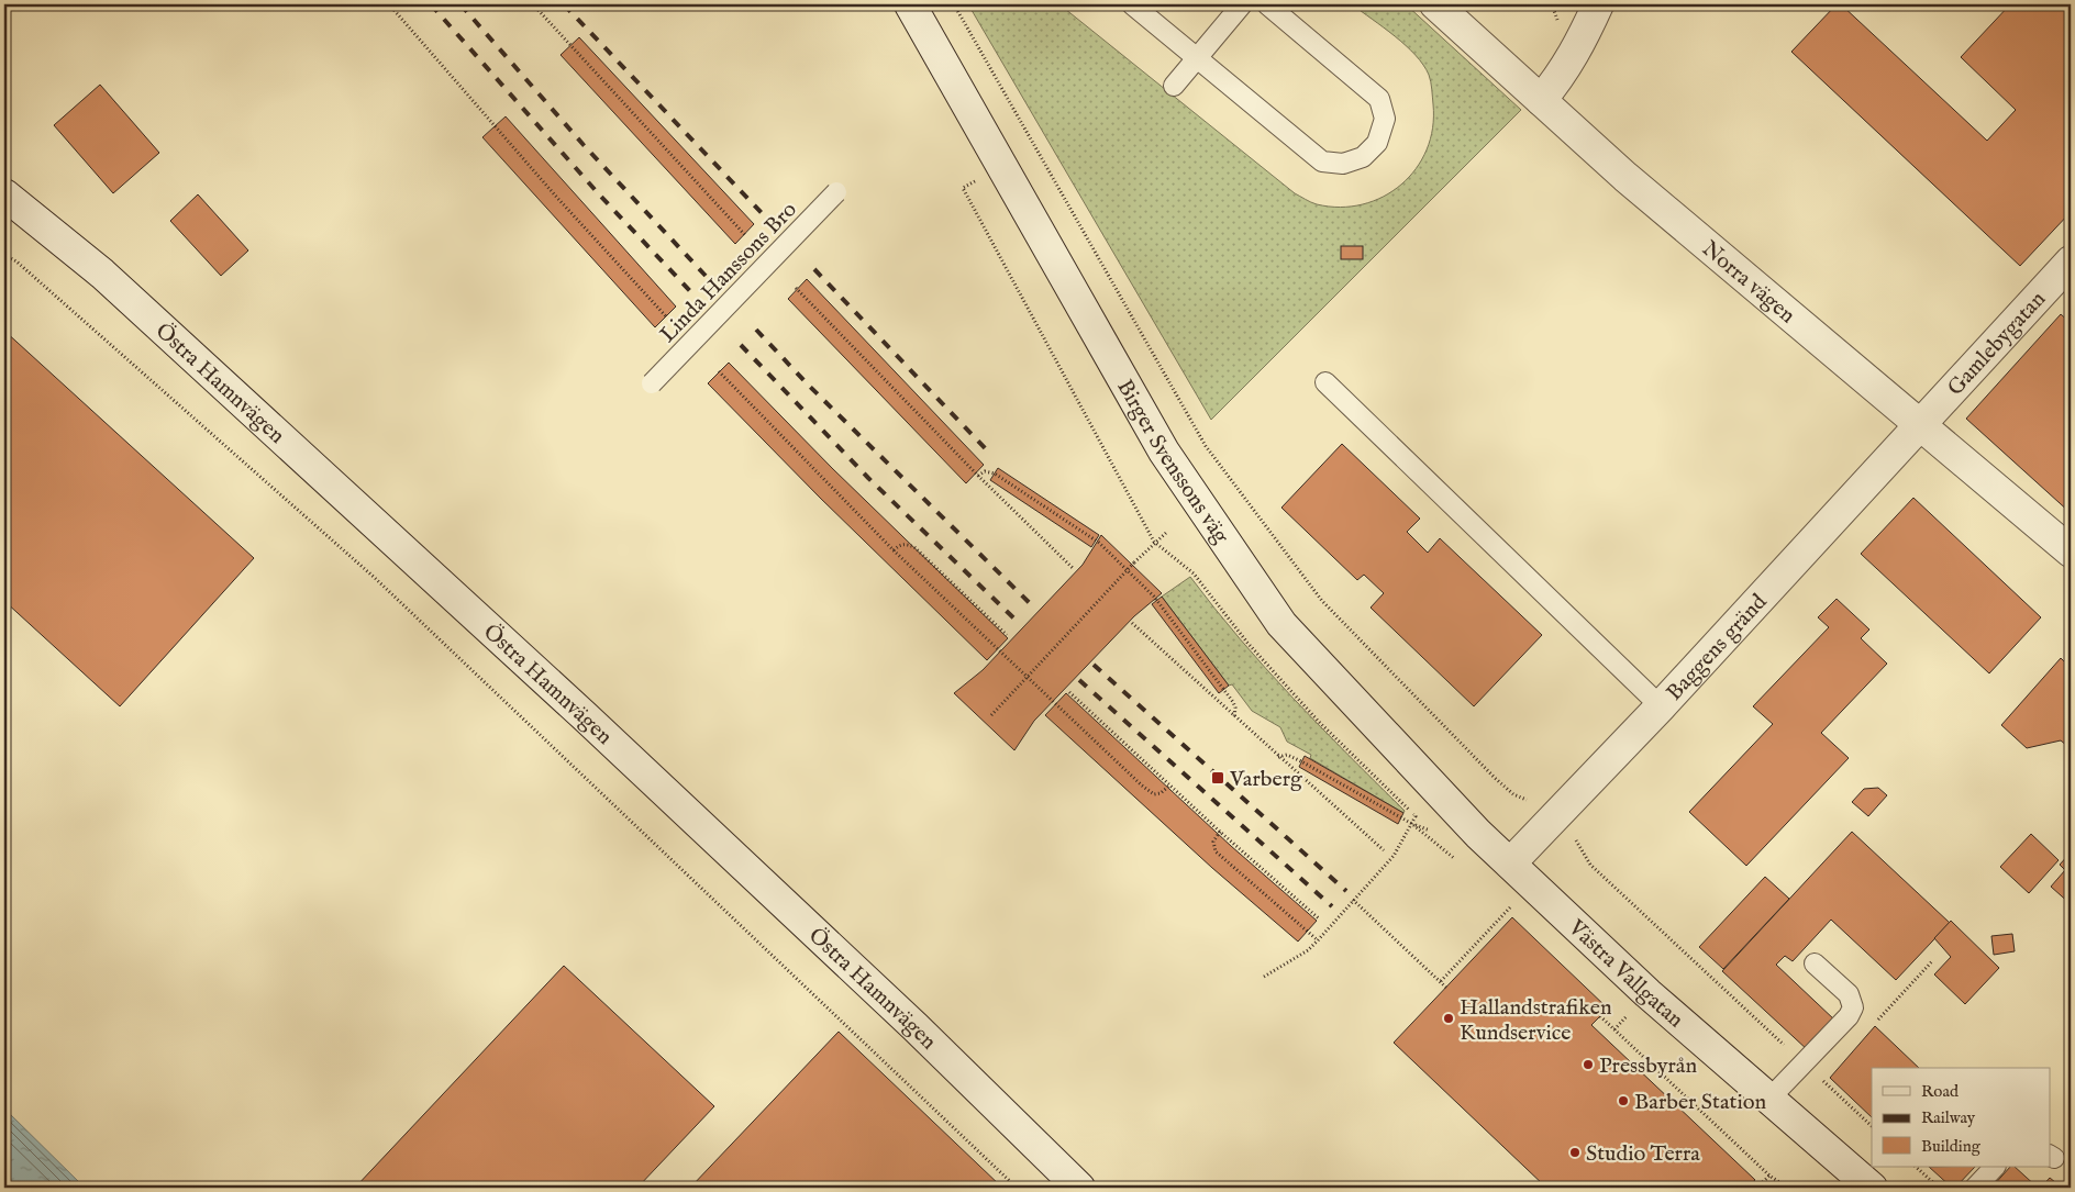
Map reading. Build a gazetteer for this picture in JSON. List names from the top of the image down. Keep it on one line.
{"streets":{"street":["Norra vägen","Gamlebygatan","Östra Hamnvägen","Birger Svenssons väg","Baggens gränd","Västra Vallgatan"],"lane":["Linda Hanssons Bro"]},"crossings":[["Norra vägen","Gamlebygatan"],["Norra vägen","Baggens gränd"],["Gamlebygatan","Baggens gränd"],["Birger Svenssons väg","Baggens gränd"],["Birger Svenssons väg","Västra Vallgatan"],["Baggens gränd","Västra Vallgatan"]],"places":{"transit":["Varberg"],"other":["Hallandstrafiken Kundservice","Pressbyrån","Barber Station","Studio Terra"]},"legend":["Road","Railway","Building"]}
